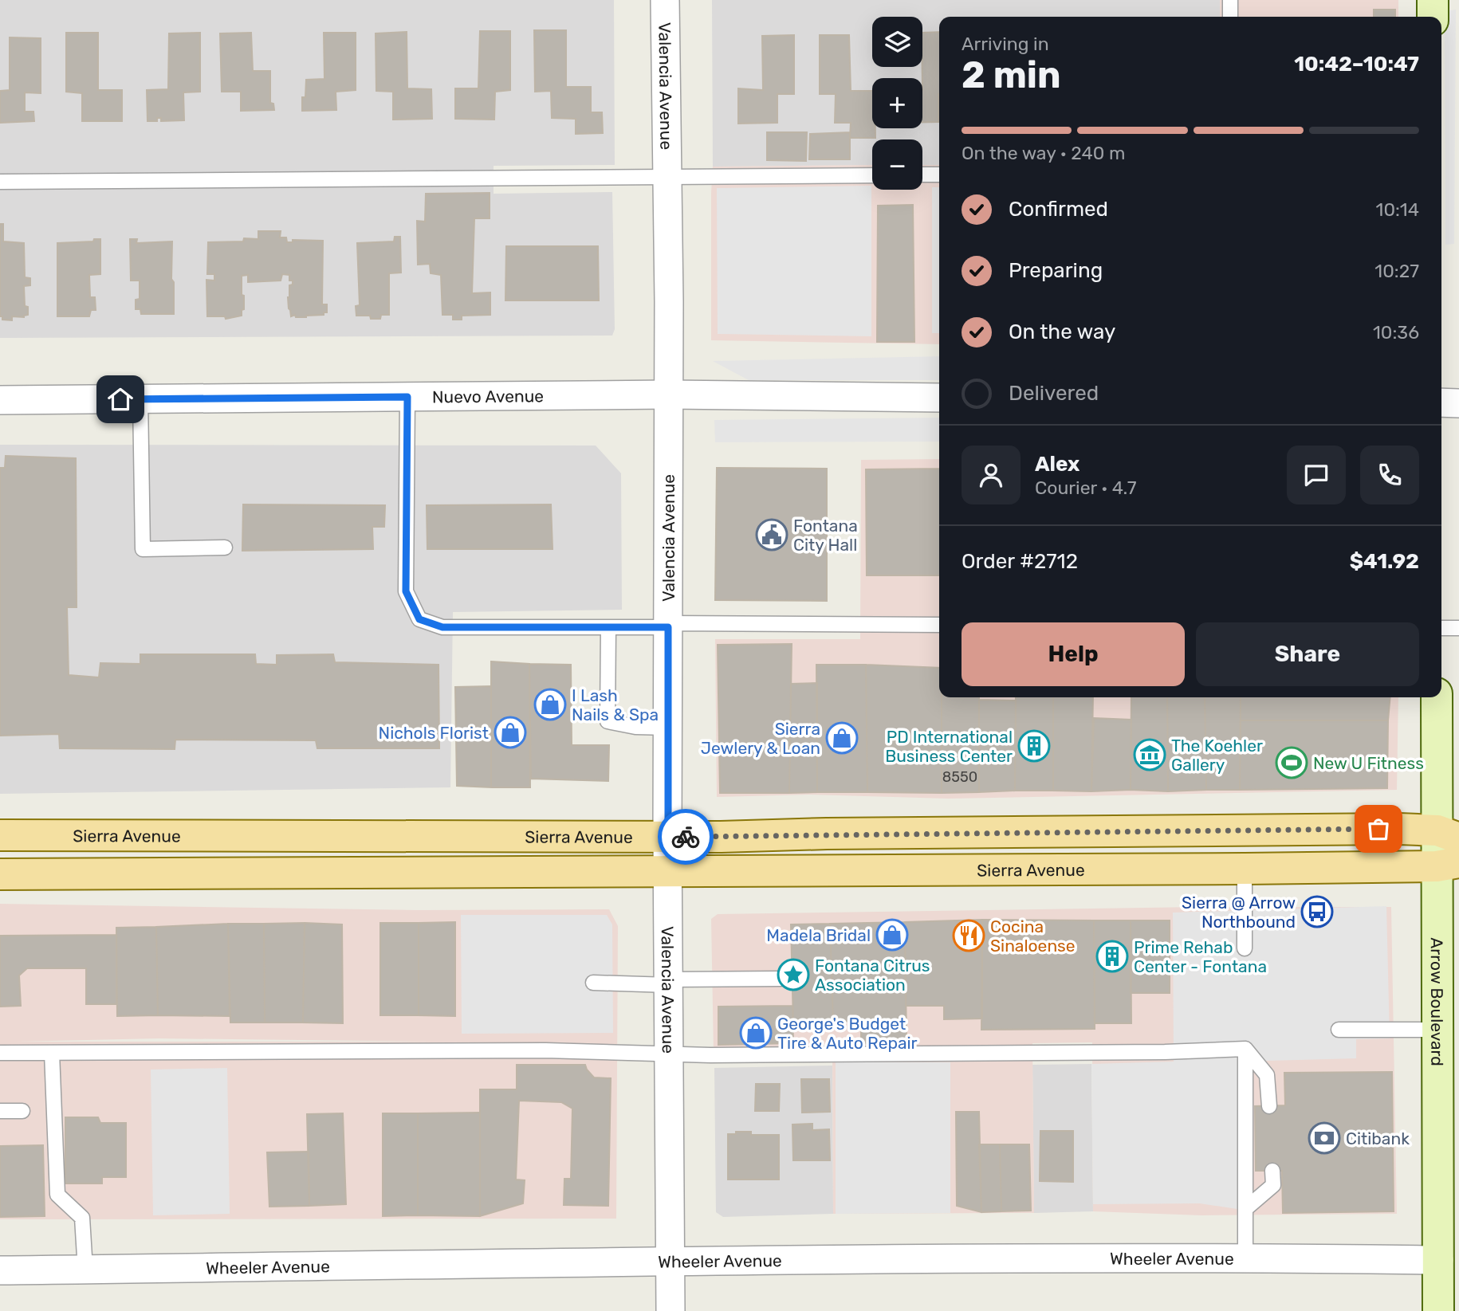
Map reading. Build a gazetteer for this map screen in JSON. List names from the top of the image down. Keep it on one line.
{"streets":{"main road":["Sierra Avenue","Arrow Boulevard"],"street":["Valencia Avenue","Nuevo Avenue","Wheeler Avenue"]},"crossings":[["Valencia Avenue","Nuevo Avenue"],["Valencia Avenue","Sierra Avenue"],["Valencia Avenue","Wheeler Avenue"],["Sierra Avenue","Arrow Boulevard"],["Arrow Boulevard","Wheeler Avenue"]],"places":{"public building":["Fontana City Hall"],"shop":["I Lash Nails & Spa","Nichols Florist","Sierra Jewlery & Loan","Madela Bridal","George's Budget Tire & Auto Repair"],"building":["PD International Business Center","Prime Rehab Center - Fontana"],"museum":["The Koehler Gallery"],"sports":["New U Fitness"],"bus stop":["Sierra @ Arrow Northbound"],"restaurant":["Cocina Sinaloense"],"place":["Fontana Citrus Association"],"bank":["Citibank"]},"house_numbers":["8550"],"page":{"map_buttons":["+","−"],"heading":["2 min","Arriving in","10:42–10:47"],"panel":["Alex","Courier · 4.7","Order #2712","$41.92"],"bar":"On the way · 240 m","list":[["Confirmed","10:14"],["Preparing","10:27"],["On the way","10:36"],"Delivered"],"buttons":["Help","Share"]}}
